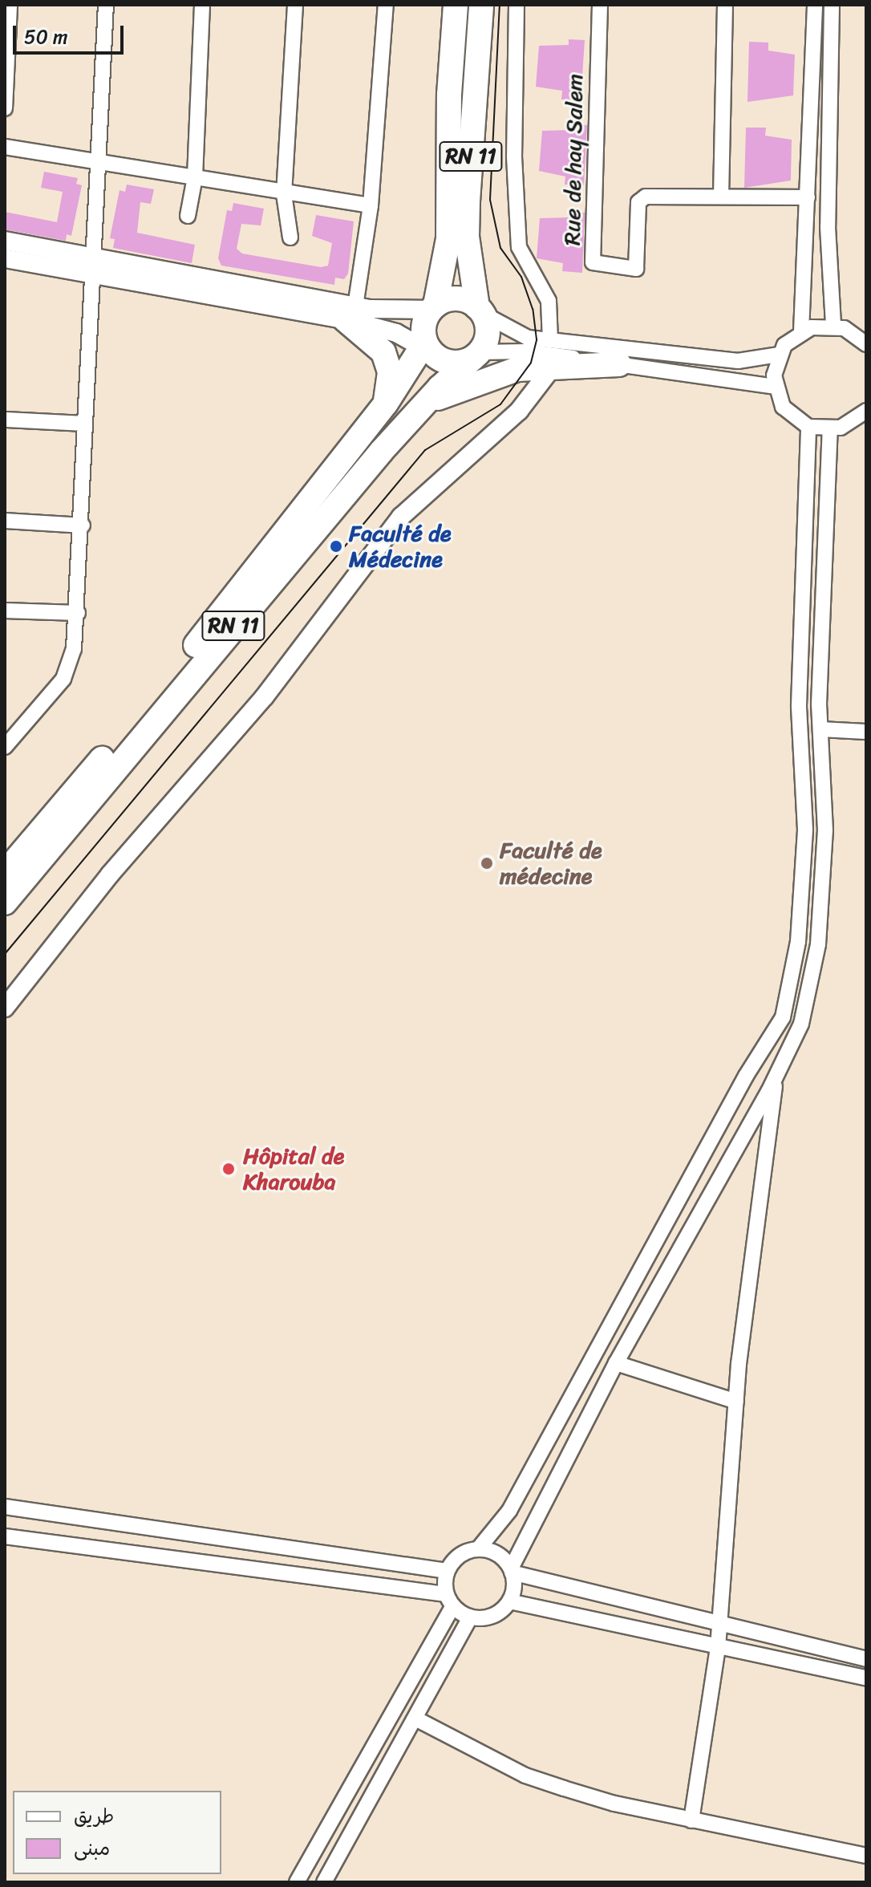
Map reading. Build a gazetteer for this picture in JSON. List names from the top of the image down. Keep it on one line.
{"streets":{"highway":["RN 11"],"street":["Rue de hay Salem"]},"places":["Faculté de Médecine","Faculté de médecine","Hôpital de Kharouba"],"legend":["طريق","مبنى"],"scale_bar":"50 m"}
